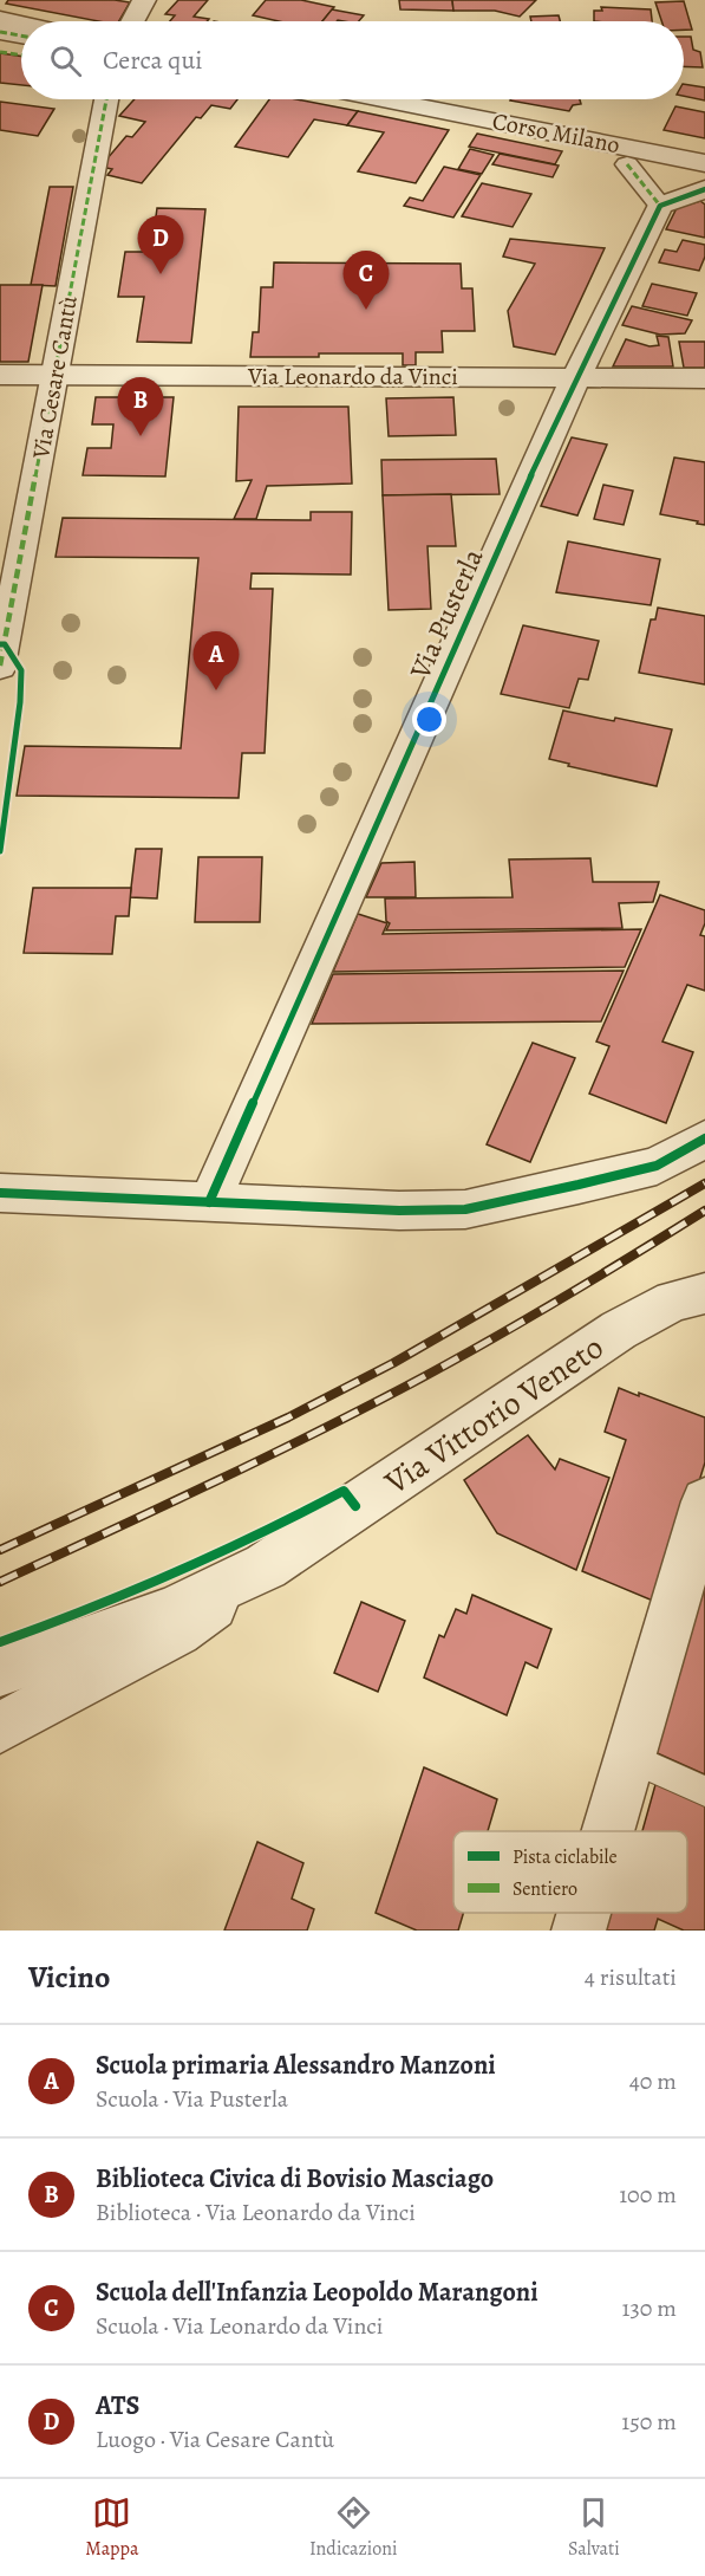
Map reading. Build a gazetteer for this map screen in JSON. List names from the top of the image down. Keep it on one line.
{"streets":{"street":["Corso Milano","Via Leonardo da Vinci","Via Cesare Cantù","Via Pusterla","Via Vittorio Veneto"]},"crossings":[["Via Leonardo da Vinci","Via Cesare Cantù"],["Via Leonardo da Vinci","Via Pusterla"]],"legend":["Pista ciclabile","Sentiero"],"page":{"search":"Cerca qui","pins":["D","C","B","A"],"heading":["Vicino","4 risultati"],"list":[{"mark":"A","name":"Scuola primaria Alessandro Manzoni","note":"Scuola · Via Pusterla","value":"40 m"},{"mark":"B","name":"Biblioteca Civica di Bovisio Masciago","note":"Biblioteca · Via Leonardo da Vinci","value":"100 m"},{"mark":"C","name":"Scuola dell'Infanzia Leopoldo Marangoni","note":"Scuola · Via Leonardo da Vinci","value":"130 m"},{"mark":"D","name":"ATS","note":"Luogo · Via Cesare Cantù","value":"150 m"}],"nav":["Mappa","Indicazioni","Salvati"]}}
